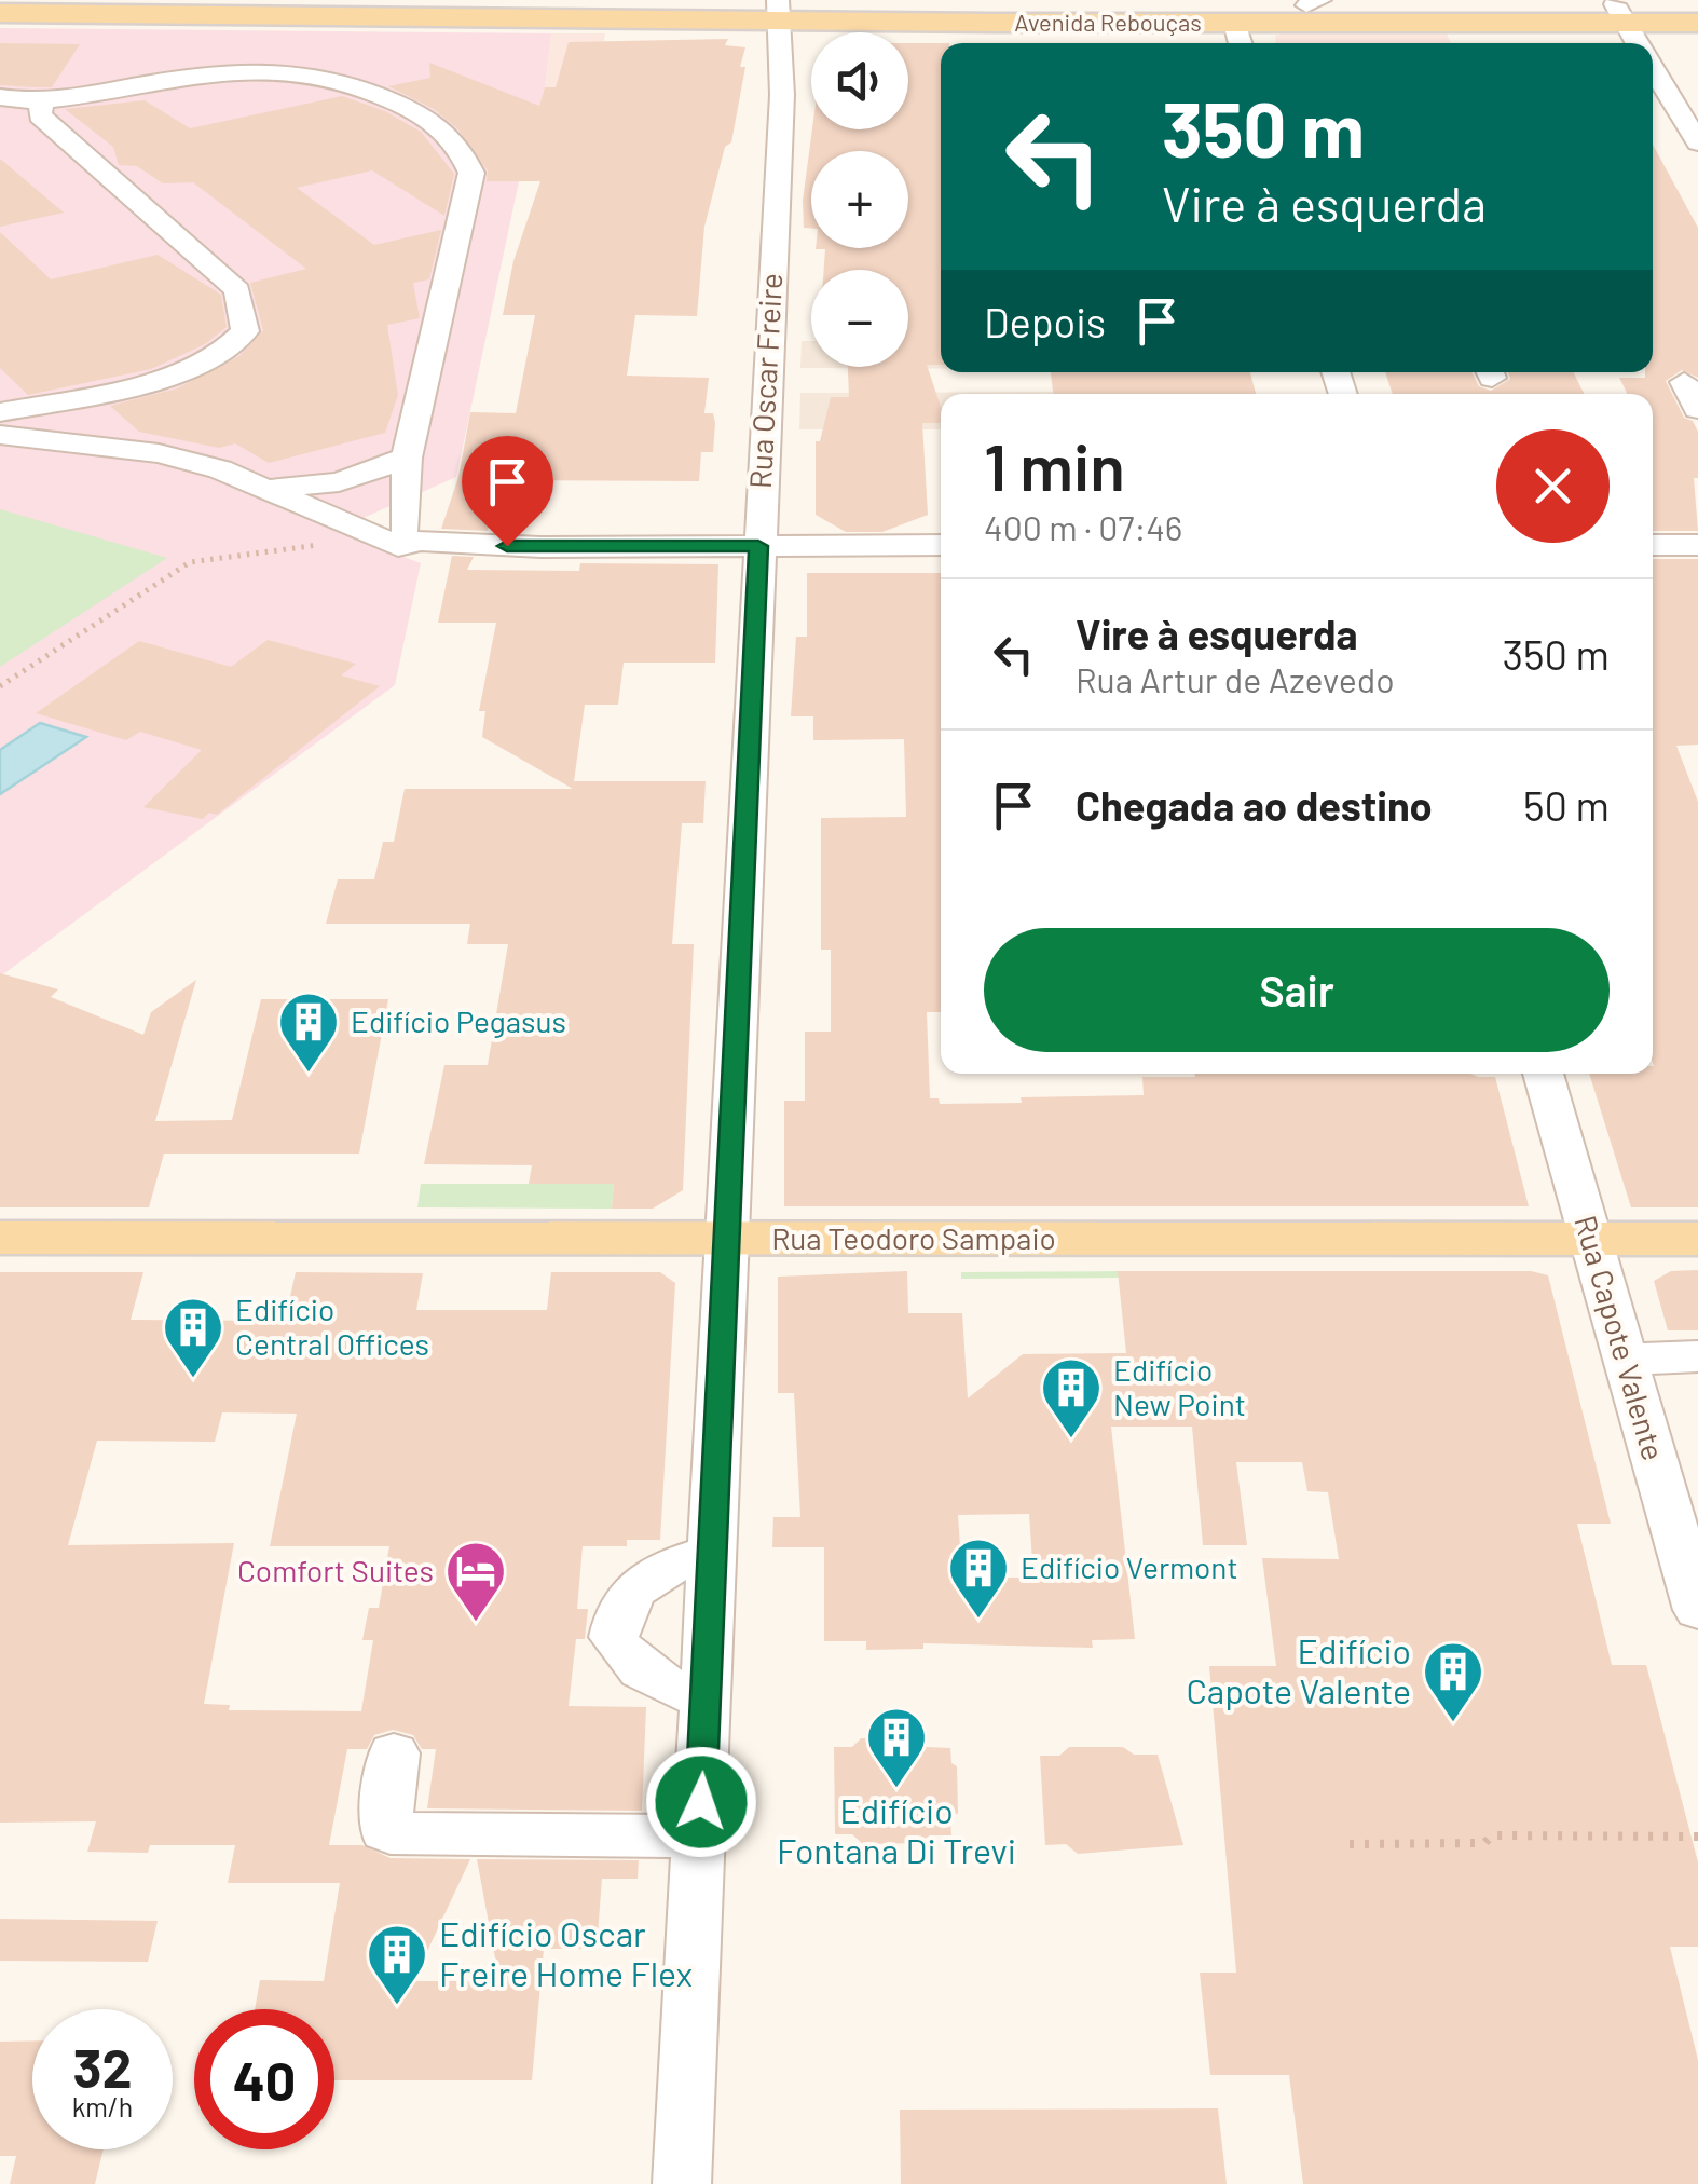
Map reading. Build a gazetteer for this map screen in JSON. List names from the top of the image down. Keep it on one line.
{"streets":{"main road":["Avenida Rebouças","Rua Teodoro Sampaio"],"street":["Rua Oscar Freire","Rua Capote Valente"]},"crossings":[["Avenida Rebouças","Rua Oscar Freire"],["Rua Oscar Freire","Rua Teodoro Sampaio"],["Rua Teodoro Sampaio","Rua Capote Valente"]],"places":{"building":["Edifício Pegasus","Edifício Central Offices","Edifício New Point","Edifício Vermont","Edifício Capote Valente","Edifício Fontana Di Trevi","Edifício Oscar Freire Home Flex"],"hotel":["Comfort Suites"]},"page":{"map_buttons":["+","−"],"turn":["350 m","Vire à esquerda"],"then":"Depois","heading":["1 min","400 m · 07:46"],"list":[{"name":"Vire à esquerda","note":"Rua Artur de Azevedo","value":"350 m"},{"name":"Chegada ao destino","value":"50 m"}],"buttons":"Sair","speed":"32 km/h","limit":"40"}}
